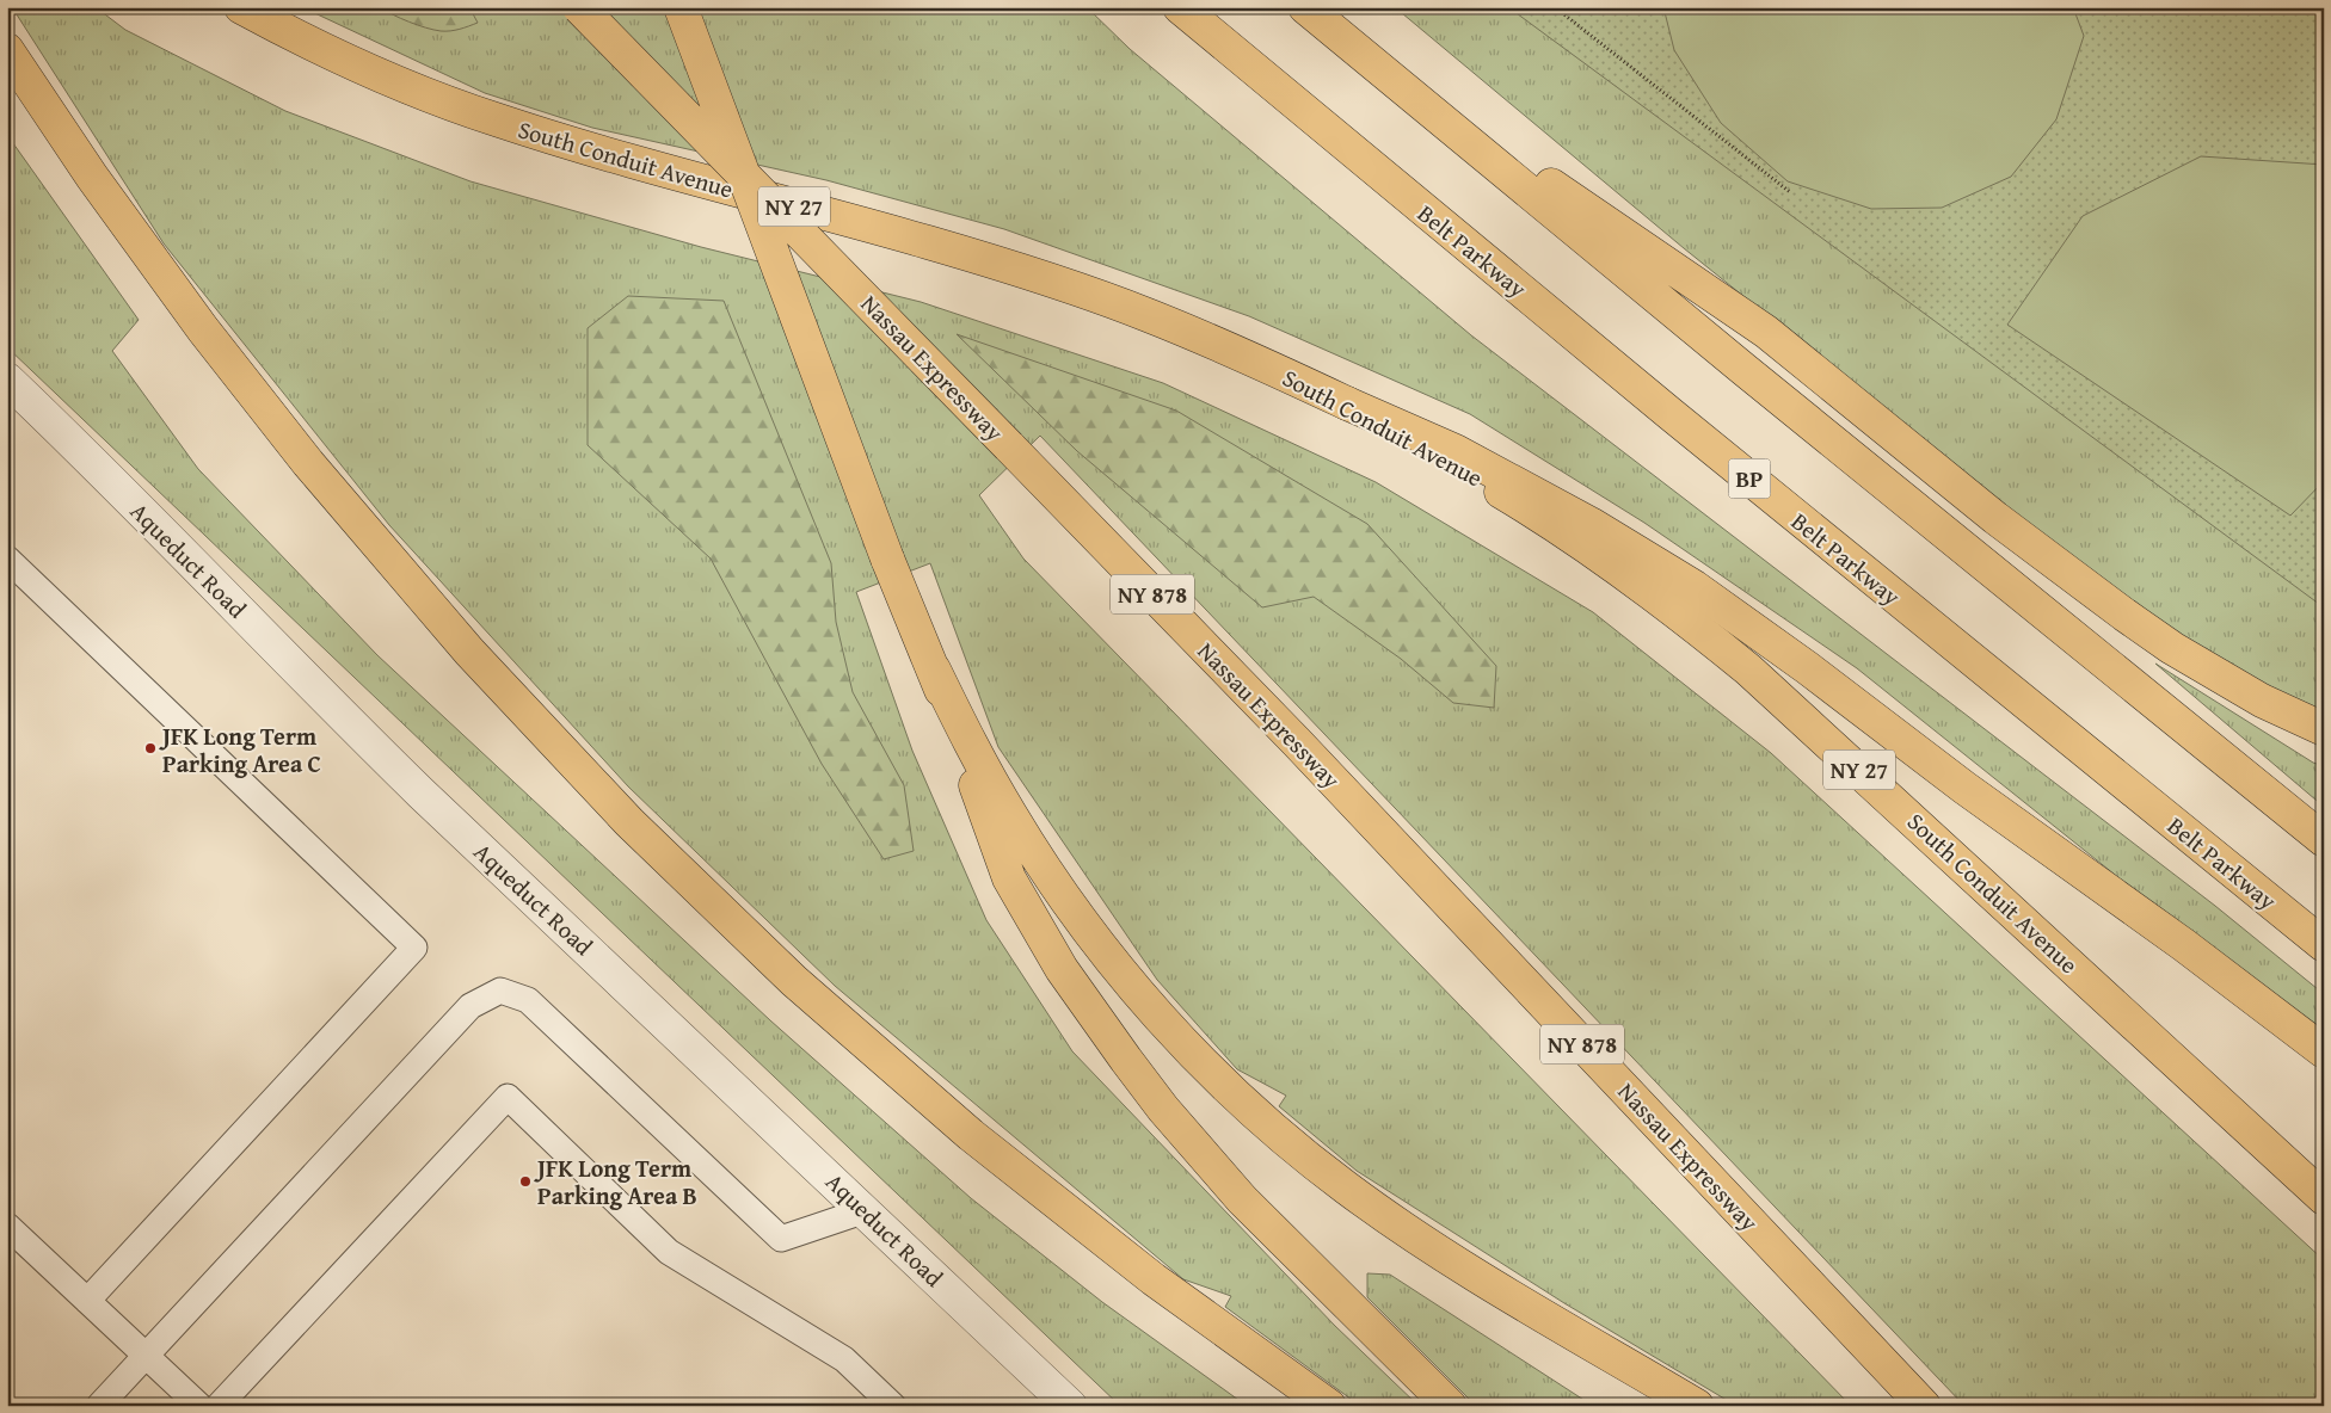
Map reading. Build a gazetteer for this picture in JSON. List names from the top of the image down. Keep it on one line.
{"streets":{"main road":["South Conduit Avenue","NY 27","Belt Parkway","Nassau Expressway","BP","NY 878"],"street":["Aqueduct Road"]},"places":["JFK Long Term Parking Area C","JFK Long Term Parking Area B"]}
